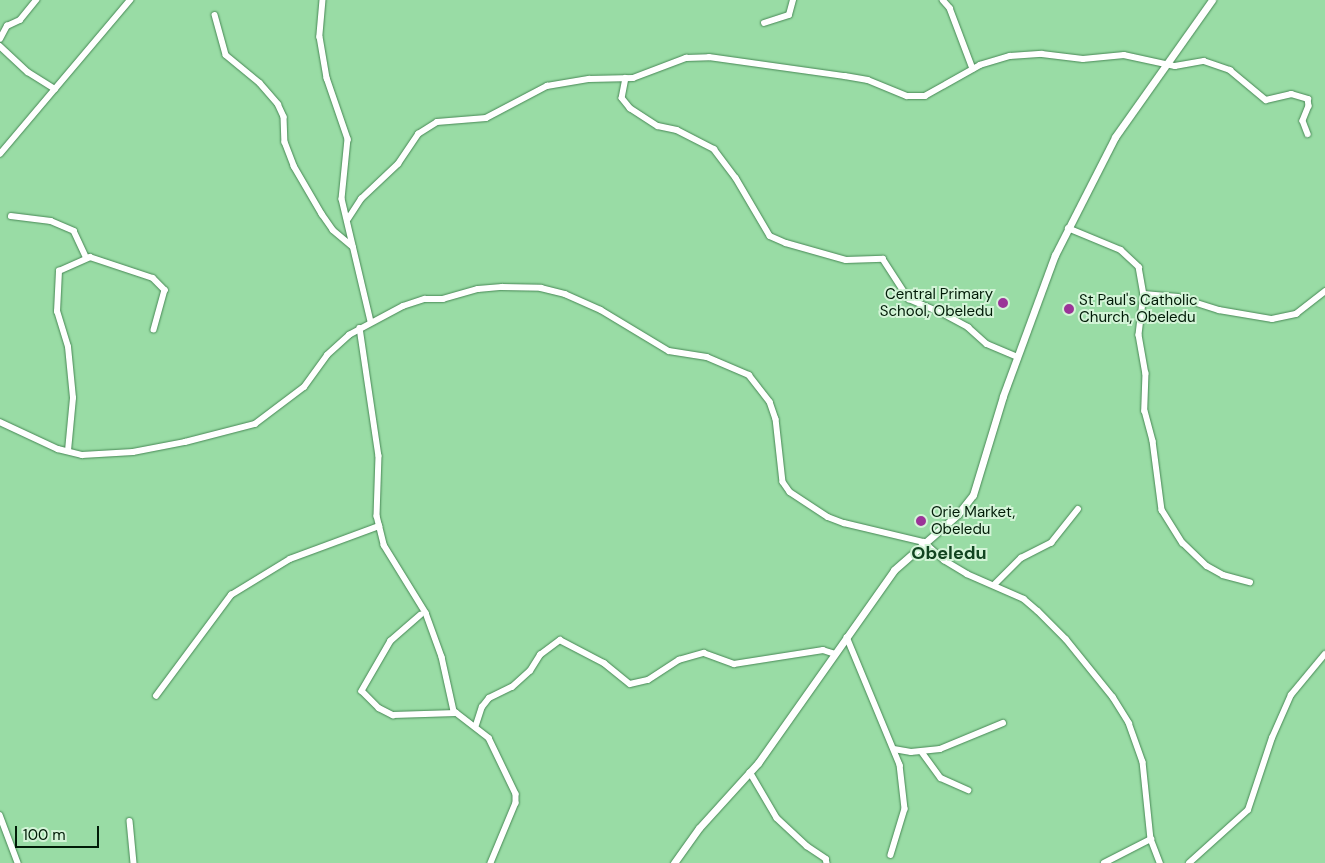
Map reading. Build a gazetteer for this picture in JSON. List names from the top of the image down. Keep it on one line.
{"districts":["Obeledu"],"places":["Central Primary School, Obeledu","St Paul's Catholic Church, Obeledu","Orie Market, Obeledu"],"scale_bar":"100 m"}
